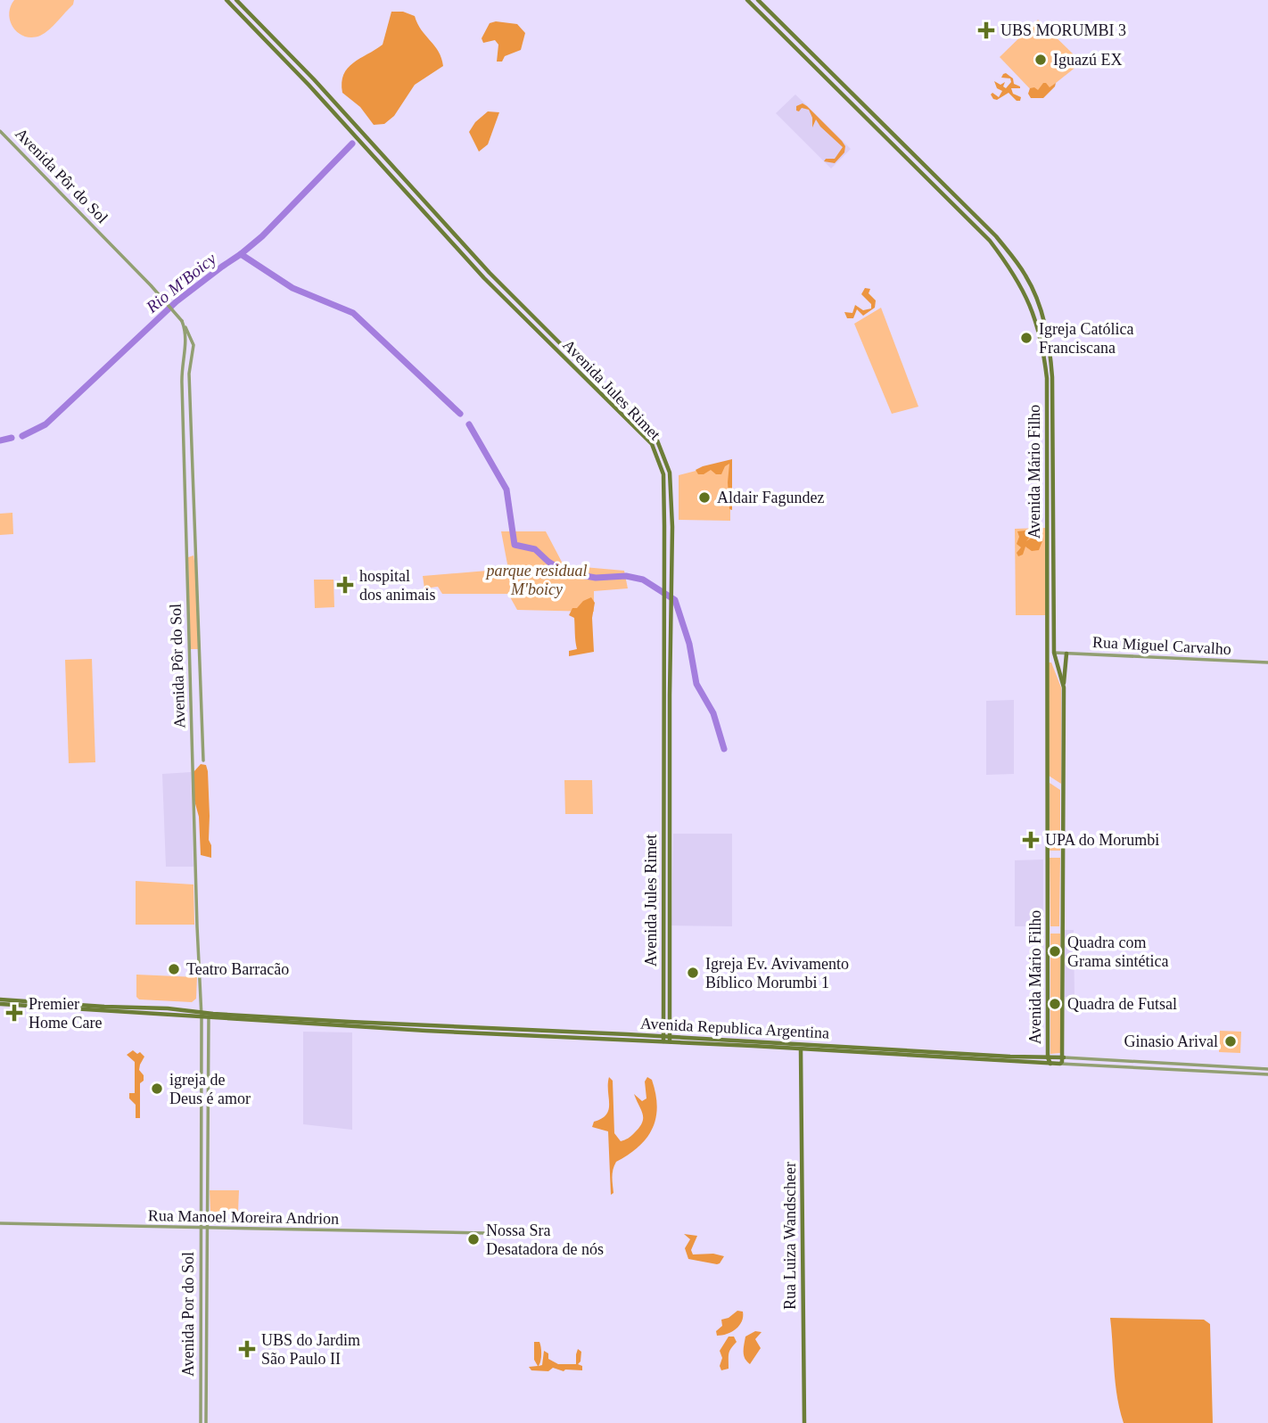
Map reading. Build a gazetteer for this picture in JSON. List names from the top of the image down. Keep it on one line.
{"streets":{"main road":["Avenida Jules Rimet","Avenida Mário Filho","Avenida Republica Argentina","Rua Luiza Wandscheer"],"street":["Avenida Pôr do Sol","Rua Miguel Carvalho","Rua Manoel Moreira Andrion","Avenida Por do Sol"]},"crossings":[["Avenida Pôr do Sol","Avenida Republica Argentina"],["Avenida Pôr do Sol","Avenida Por do Sol"],["Avenida Jules Rimet","Avenida Republica Argentina"],["Avenida Mário Filho","Rua Miguel Carvalho"],["Avenida Mário Filho","Avenida Republica Argentina"],["Avenida Republica Argentina","Rua Luiza Wandscheer"],["Avenida Republica Argentina","Avenida Por do Sol"],["Rua Manoel Moreira Andrion","Avenida Por do Sol"]],"water":["Rio M'Boicy"],"parks":["parque residual M'boicy"],"places":{"health":["UBS MORUMBI 3","hospital dos animais","UPA do Morumbi","Premier Home Care","UBS do Jardim São Paulo II"],"other":["Iguazú EX","Igreja Católica Franciscana","Aldair Fagundez","Quadra com Grama sintética","Teatro Barracão","Igreja Ev. Avivamento Bíblico Morumbi 1","Quadra de Futsal","Ginasio Arival","igreja de Deus é amor","Nossa Sra Desatadora de nós"]}}
